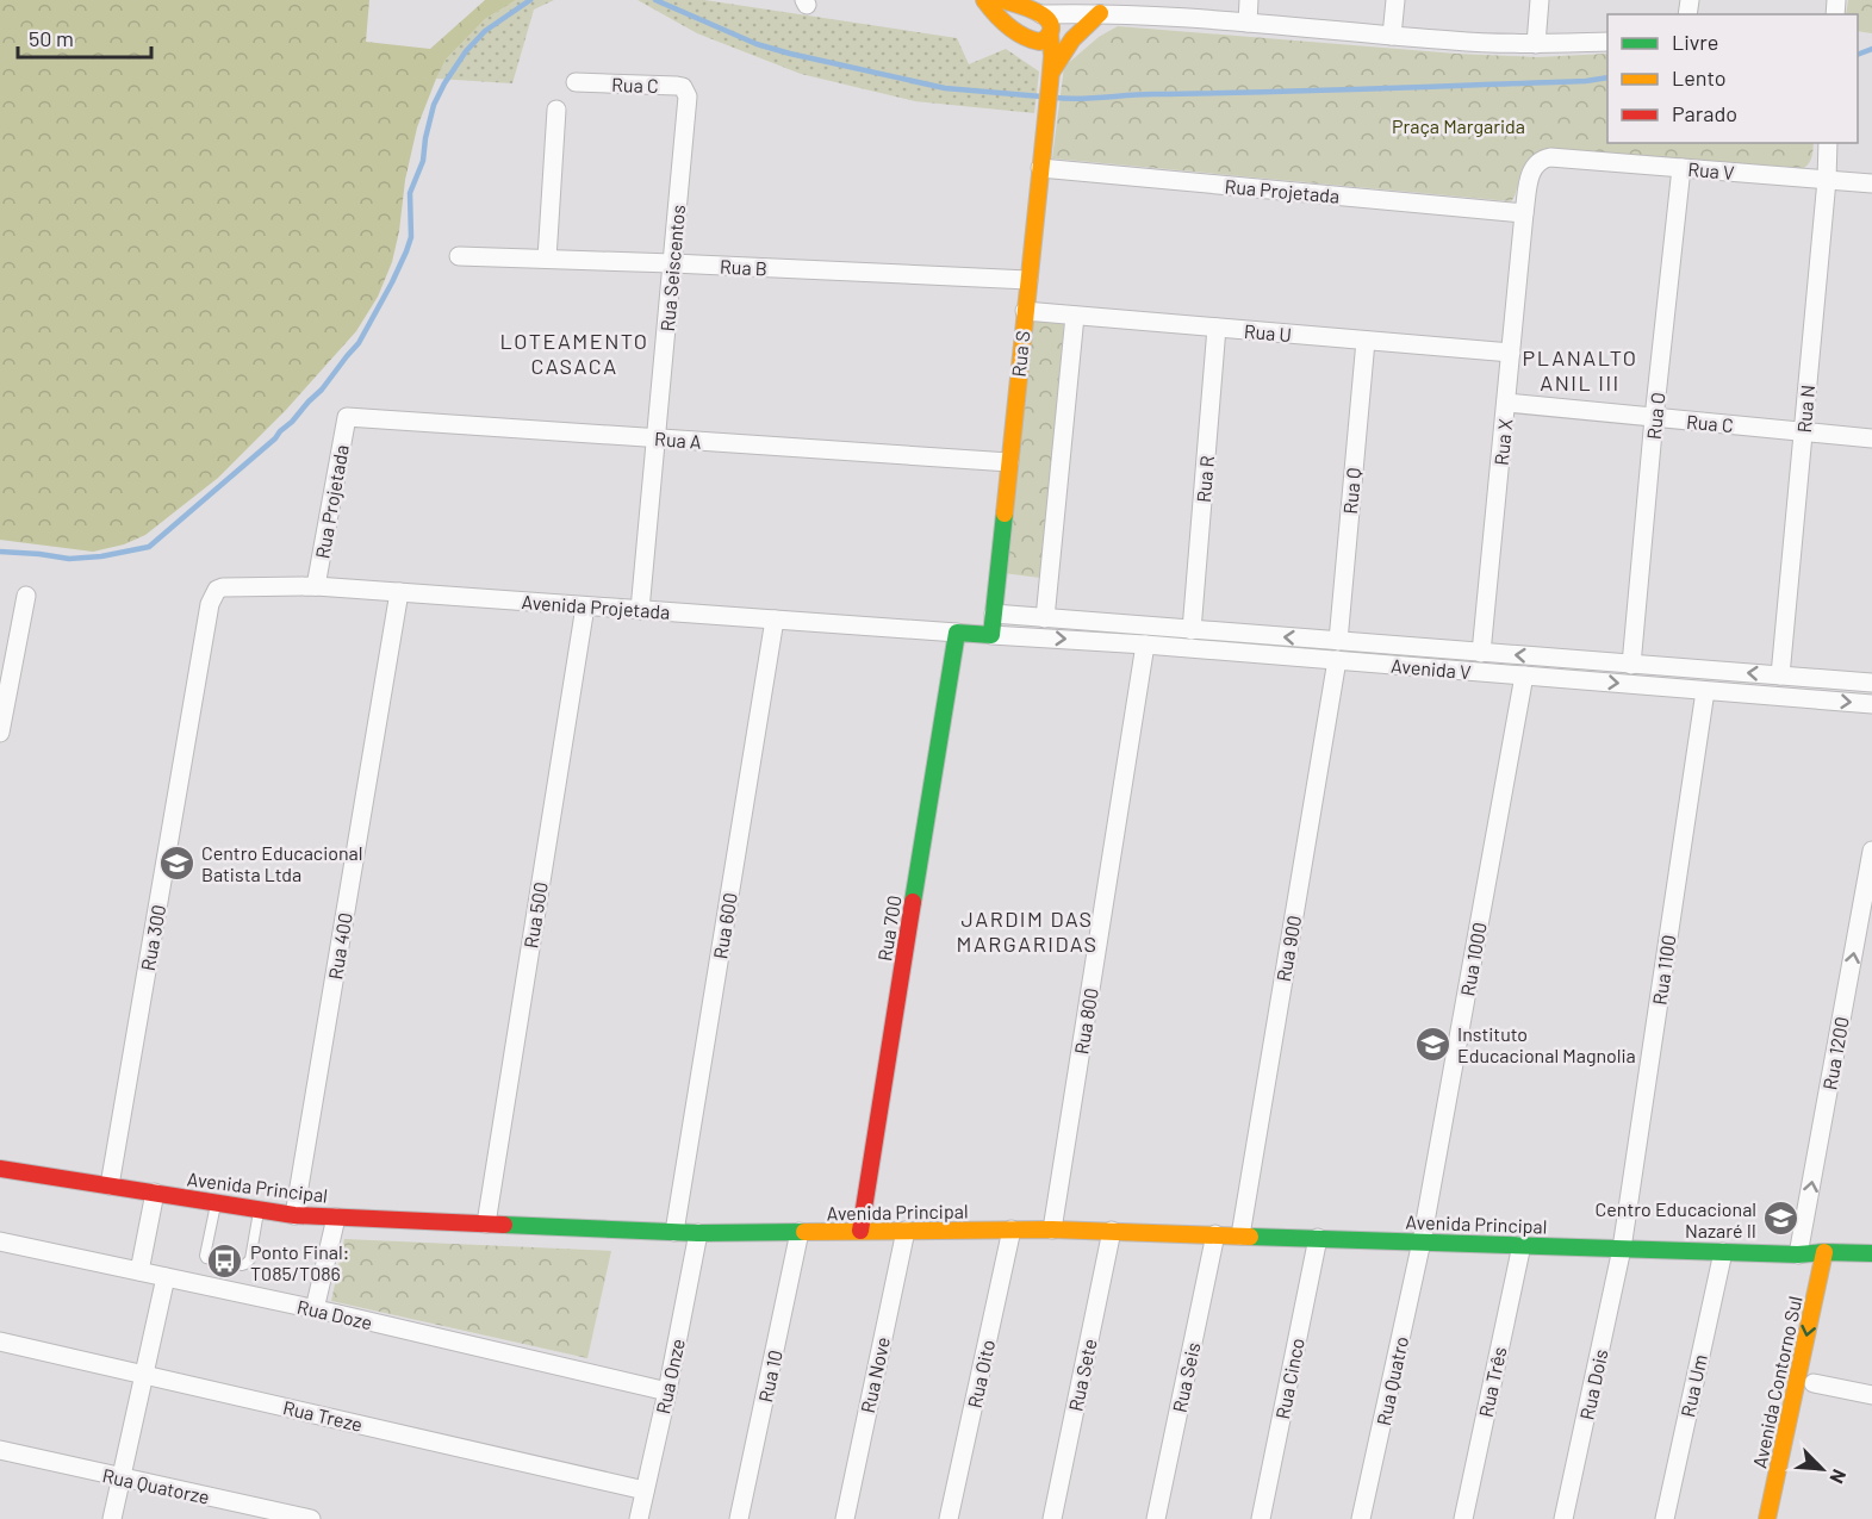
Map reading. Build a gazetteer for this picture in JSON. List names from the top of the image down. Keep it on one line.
{"streets":{"main road":["Rua S","Avenida Projetada","Rua 700","Avenida Principal","Avenida Contorno Sul"],"street":["Rua C","Rua V","Rua Projetada","Rua B","Rua Seiscentos","Rua U","Rua N","Rua O","Rua A","Rua X","Rua R","Rua Q","Avenida V","Rua 500","Rua 600","Rua 300","Rua 400","Rua 900","Rua 1000","Rua 1100","Rua 800","Rua 1200","Rua Doze","Rua Oito","Rua Nove","Rua Sete","Rua Onze","Rua 10","Rua Seis","Rua Cinco","Rua Quatro","Rua Três","Rua Dois","Rua Um","Rua Treze","Rua Quatorze"]},"crossings":[["Rua C","Rua Seiscentos"],["Rua C","Rua N"],["Rua C","Rua O"],["Rua C","Rua X"],["Rua V","Rua N"],["Rua V","Rua O"],["Rua V","Rua X"],["Rua Projetada","Rua S"],["Rua Projetada","Rua A"],["Rua Projetada","Rua X"],["Rua Projetada","Avenida Projetada"],["Rua B","Rua Seiscentos"],["Rua B","Rua S"],["Rua Seiscentos","Rua A"],["Rua Seiscentos","Avenida Projetada"],["Rua U","Rua S"],["Rua U","Rua X"],["Rua U","Rua R"],["Rua U","Rua Q"],["Rua S","Rua A"],["Rua S","Avenida Projetada"],["Rua S","Avenida V"],["Rua N","Avenida V"],["Rua O","Avenida V"],["Rua X","Avenida V"],["Rua R","Avenida V"],["Rua Q","Avenida V"],["Rua Q","Rua 900"],["Avenida Projetada","Avenida V"],["Avenida Projetada","Rua 500"],["Avenida Projetada","Rua 600"],["Avenida Projetada","Rua 700"],["Avenida Projetada","Rua 300"],["Avenida Projetada","Rua 400"],["Avenida V","Rua 900"],["Avenida V","Rua 1000"],["Avenida V","Rua 1100"],["Avenida V","Rua 800"],["Rua 500","Avenida Principal"],["Rua 600","Avenida Principal"],["Rua 700","Avenida Principal"],["Rua 300","Avenida Principal"],["Rua 400","Avenida Principal"],["Rua 900","Avenida Principal"],["Rua 1000","Avenida Principal"],["Rua 1000","Rua Quatro"],["Rua 1100","Avenida Principal"],["Rua 1100","Rua Dois"],["Rua 800","Avenida Principal"],["Rua 1200","Avenida Principal"],["Avenida Principal","Rua Oito"],["Avenida Principal","Rua Nove"],["Avenida Principal","Rua Sete"],["Avenida Principal","Rua Onze"],["Avenida Principal","Rua 10"],["Avenida Principal","Rua Seis"],["Avenida Principal","Rua Cinco"],["Avenida Principal","Rua Quatro"],["Avenida Principal","Rua Três"],["Avenida Principal","Avenida Contorno Sul"],["Avenida Principal","Rua Dois"],["Avenida Principal","Rua Um"],["Rua Doze","Rua Onze"],["Rua Onze","Rua Treze"]],"one_way":["Rua 1200","Avenida Contorno Sul"],"districts":["LOTEAMENTO CASACA","PLANALTO ANIL III","JARDIM DAS MARGARIDAS"],"parks":["Praça Margarida"],"places":{"school or university":["Centro Educacional Batista Ltda","Instituto Educacional Magnolia","Centro Educacional Nazaré II"],"bus stop":["Ponto Final: T085/T086"]},"legend":["Livre","Lento","Parado"],"scale_bar":"50 m","north":"bottom right"}
